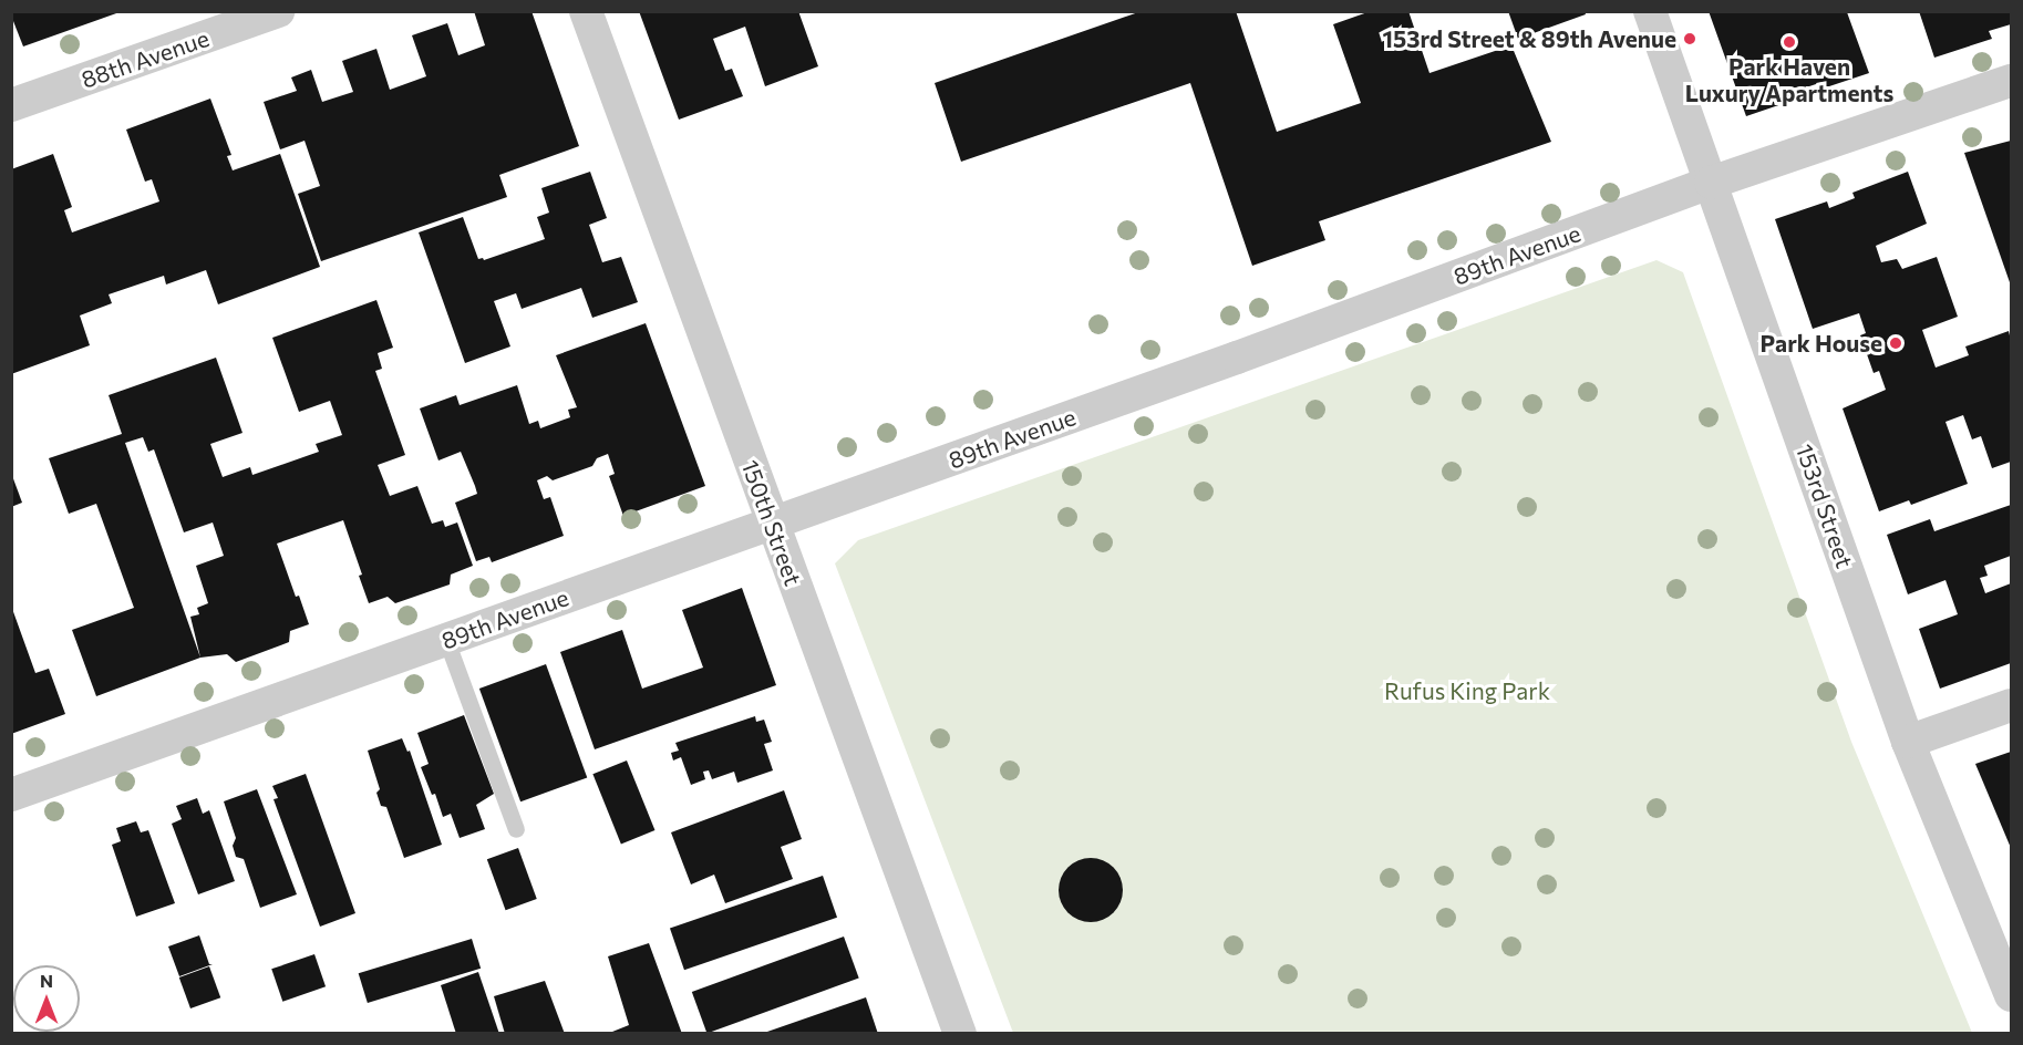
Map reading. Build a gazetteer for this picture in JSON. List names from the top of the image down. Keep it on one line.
{"streets":{"street":["88th Avenue","89th Avenue","153rd Street","150th Street"]},"crossings":[["89th Avenue","153rd Street"],["89th Avenue","150th Street"]],"parks":["Rufus King Park"],"places":["153rd Street & 89th Avenue","Park Haven Luxury Apartments","Park House"],"north":"top"}
